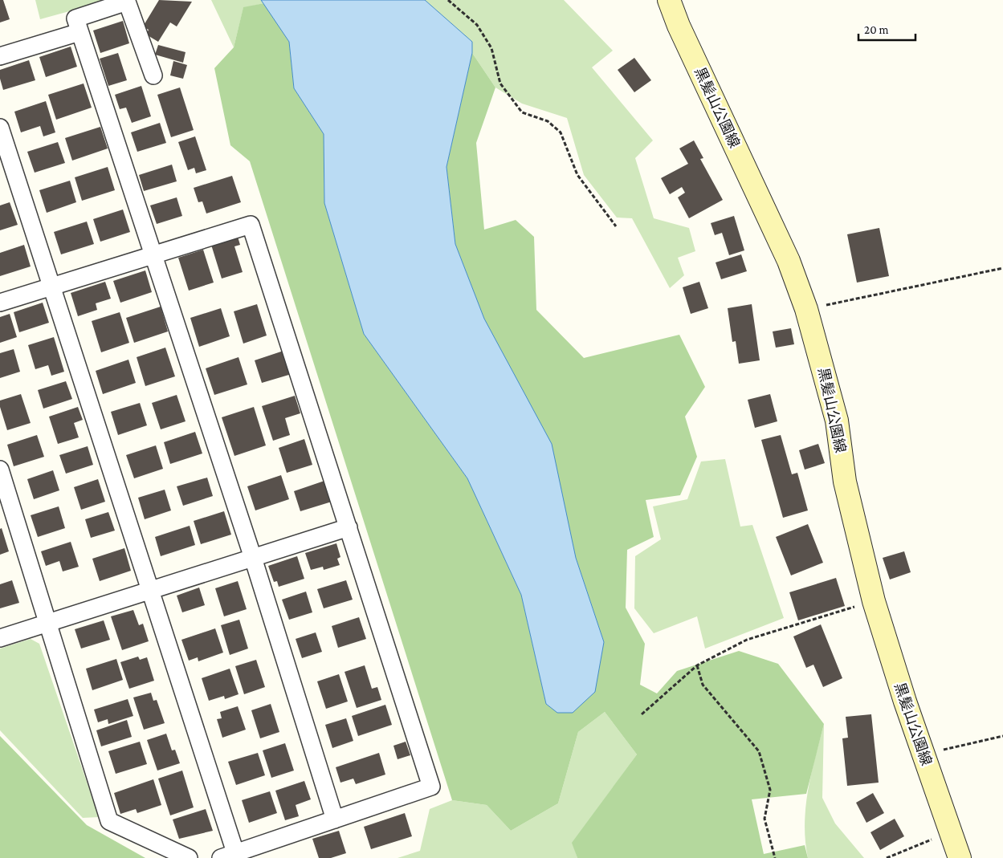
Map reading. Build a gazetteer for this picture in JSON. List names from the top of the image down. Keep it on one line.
{"streets":{"main road":["黒髪山公園線"]},"scale_bar":"20 m"}
